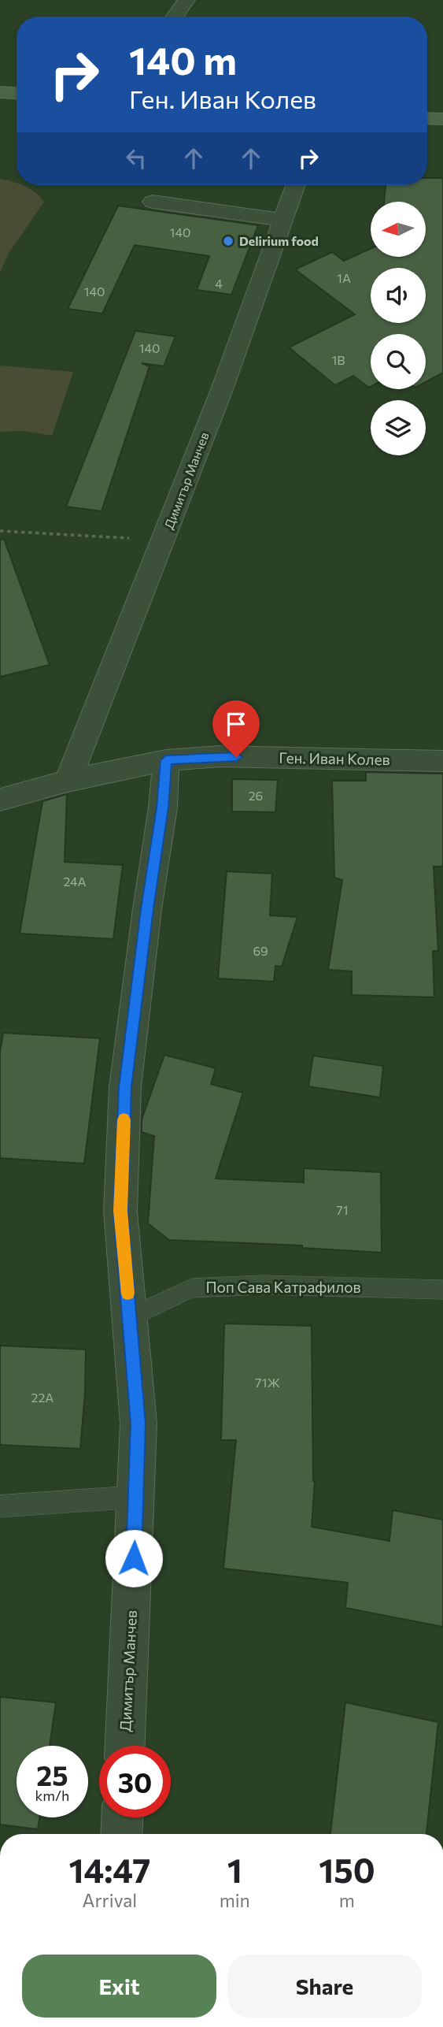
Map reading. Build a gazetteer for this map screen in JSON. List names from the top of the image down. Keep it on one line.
{"streets":{"street":["Димитър Манчев","Ген. Иван Колев"],"lane":["Поп Сава Катрафилов"]},"crossings":[["Димитър Манчев","Ген. Иван Колев"],["Димитър Манчев","Поп Сава Катрафилов"]],"places":["Delirium food"],"house_numbers":["140","1А","4","140","140","1В","26","24А","69","71","71Ж","22А"],"north":"left","page":{"turn":["140 m","Ген. Иван Колев"],"speed":"25 km/h","limit":"30","eta":["14:47","Arrival","1","min","150","m"],"buttons":["Exit","Share"]}}
